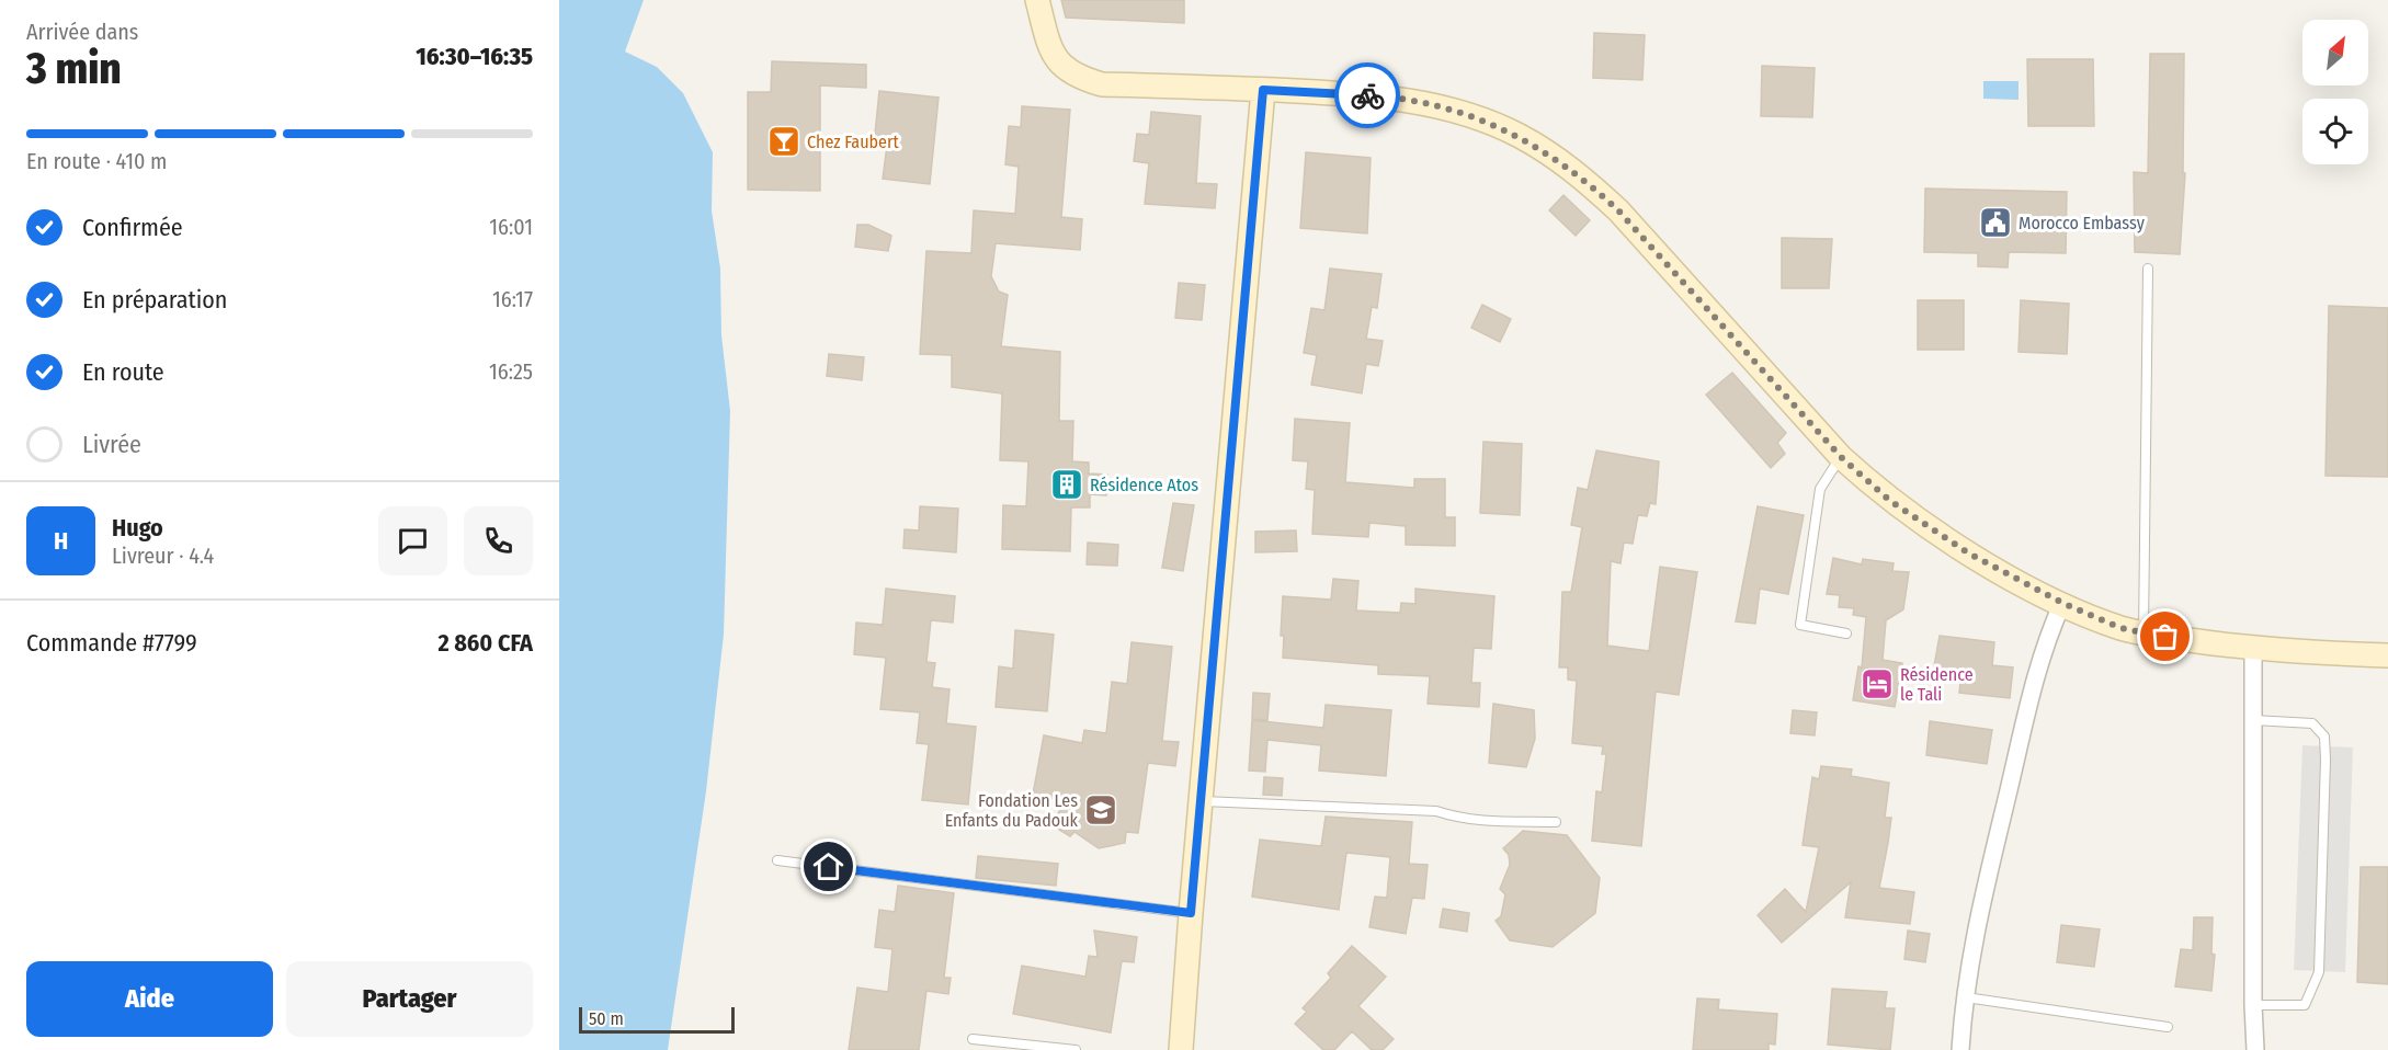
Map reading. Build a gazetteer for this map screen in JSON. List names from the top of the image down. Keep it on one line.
{"places":{"bar":["Chez Faubert"],"public building":["Morocco Embassy"],"building":["Résidence Atos"],"hotel":["Résidence le Tali"],"school or university":["Fondation Les Enfants du Padouk"]},"scale_bar":"50 m","north":"top right","page":{"heading":["3 min","Arrivée dans","16:30–16:35"],"panel":["Hugo","Livreur · 4.4","Commande #7799","2 860 CFA"],"bar":"En route · 410 m","list":[["Confirmée","16:01"],["En préparation","16:17"],["En route","16:25"],"Livrée"],"round":"H","buttons":["Aide","Partager"],"scale":"50 m"}}
